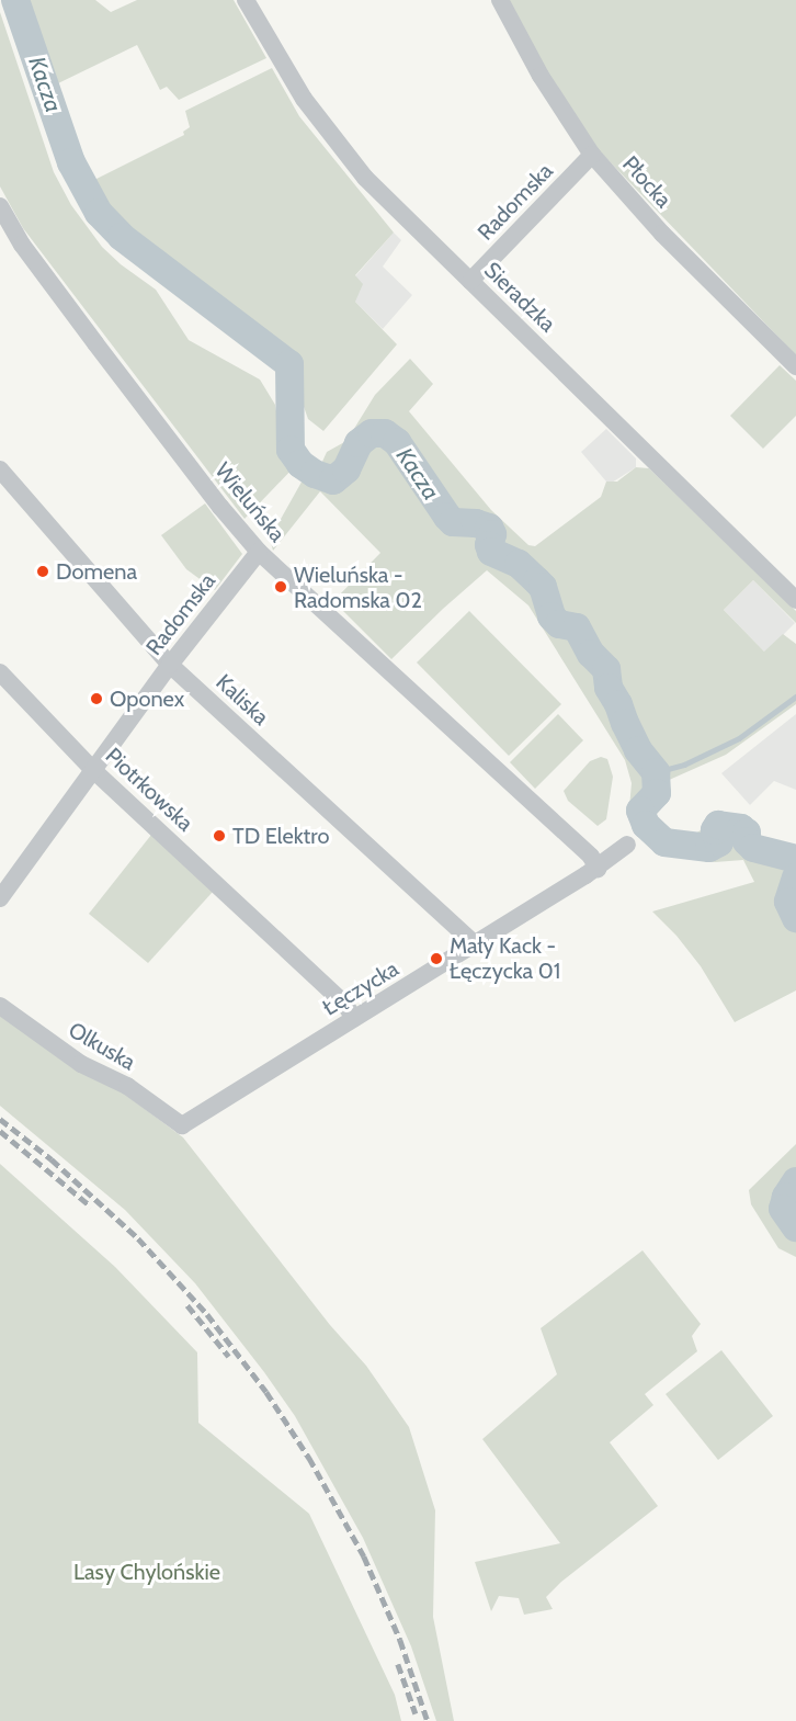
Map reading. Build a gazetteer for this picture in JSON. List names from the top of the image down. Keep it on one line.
{"streets":{"street":["Płocka","Radomska","Sieradzka","Wieluńska","Kaliska","Piotrkowska","Łęczycka","Olkuska"]},"crossings":[["Płocka","Radomska"],["Radomska","Sieradzka"],["Radomska","Wieluńska"],["Radomska","Kaliska"],["Radomska","Piotrkowska"],["Wieluńska","Łęczycka"],["Kaliska","Łęczycka"],["Piotrkowska","Łęczycka"],["Łęczycka","Olkuska"]],"water":["Kacza"],"parks":["Lasy Chylońskie"],"places":["Domena","Wieluńska - Radomska 02","Oponex","TD Elektro","Mały Kack - Łęczycka 01"]}
